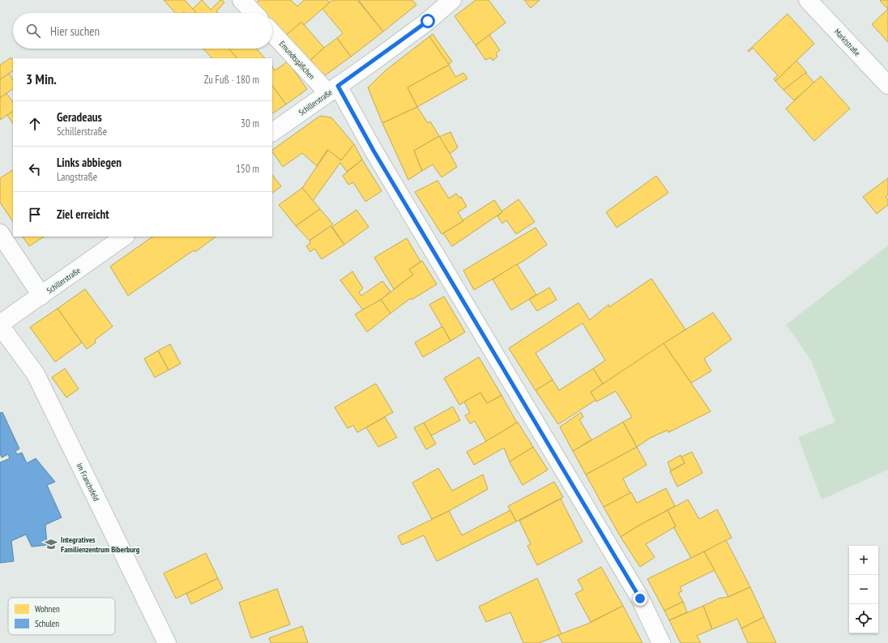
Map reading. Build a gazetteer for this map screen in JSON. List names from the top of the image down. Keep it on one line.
{"streets":{"street":["Marktstraße","Emundtsgäßchen","Schillerstraße","Im Franchsfeld"]},"crossings":[["Emundtsgäßchen","Schillerstraße"],["Schillerstraße","Im Franchsfeld"]],"places":{"school or university":["Integratives Familienzentrum Biberburg"]},"legend":["Wohnen","Schulen"],"page":{"search":"Hier suchen","heading":["3 Min.","Zu Fuß · 180 m"],"list":[["Geradeaus","Schillerstraße","30 m"],["Links abbiegen","Langstraße","150 m"],"Ziel erreicht"],"map_buttons":["+","−"]}}
